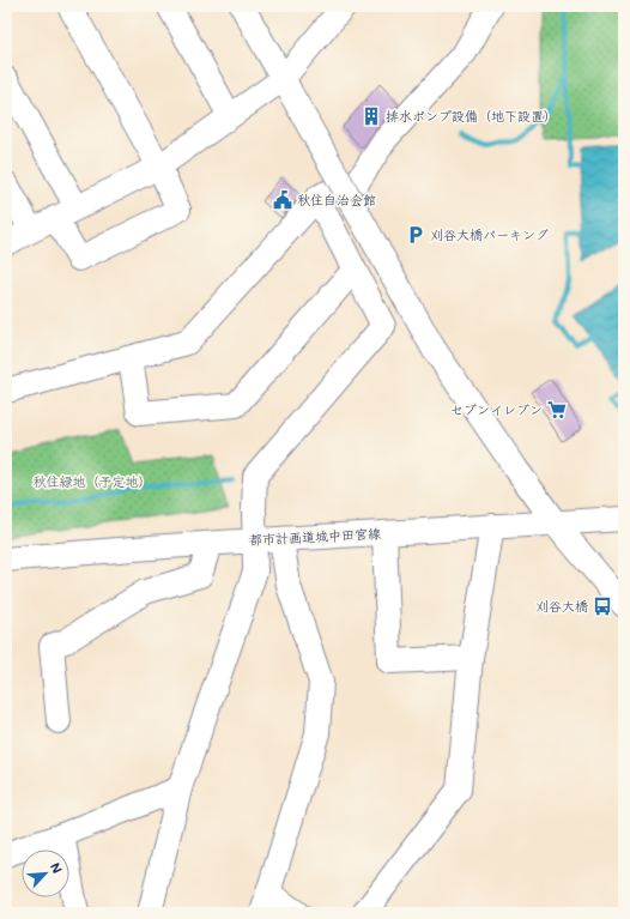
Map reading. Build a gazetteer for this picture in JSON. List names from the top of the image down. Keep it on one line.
{"streets":{"street":["都市計画道城中田宮線"]},"parks":["秋住緑地（予定地）"],"places":{"building":["排水ポンプ設備（地下設置）"],"public building":["秋住自治会館"],"parking":["刈谷大橋パーキング"],"supermarket":["セブンイレブン"],"bus stop":["刈谷大橋"]},"north":"top right"}
